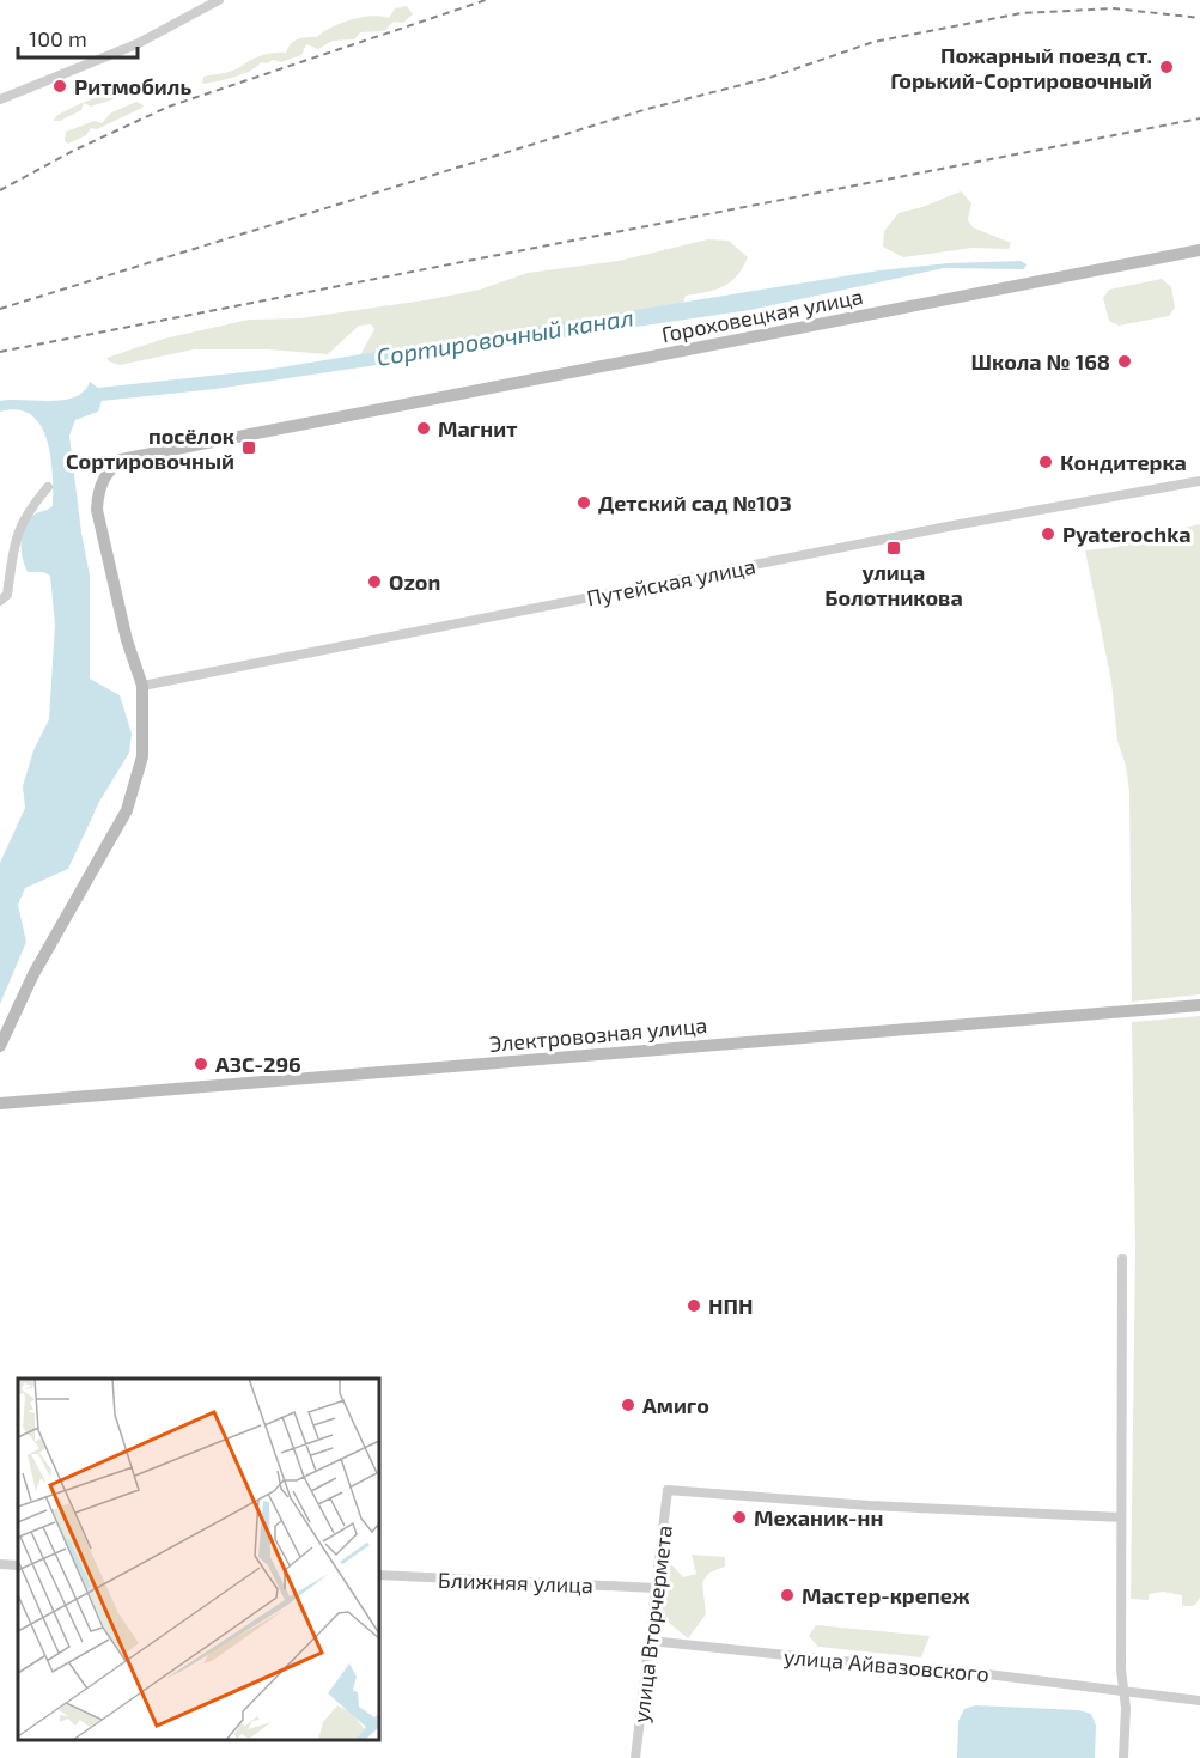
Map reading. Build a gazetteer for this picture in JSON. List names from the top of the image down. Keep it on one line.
{"streets":{"street":["Гороховецкая улица","Путейская улица","Электровозная улица","Ближняя улица","улица Вторчермета","улица Айвазовского"]},"crossings":[["Гороховецкая улица","Путейская улица"],["Ближняя улица","улица Вторчермета"],["улица Вторчермета","улица Айвазовского"]],"water":["Сортировочный канал"],"places":{"other":["Пожарный поезд ст. Горький-Сортировочный","Ритмобиль","Школа № 168","Магнит","Кондитерка","Детский сад №103","Pyaterochka","Ozon","АЗС-296","НПН","Амиго","Механик-нн","Мастер-крепеж"],"transit":["посёлок Сортировочный","улица Болотникова"]},"scale_bar":"100 m"}
